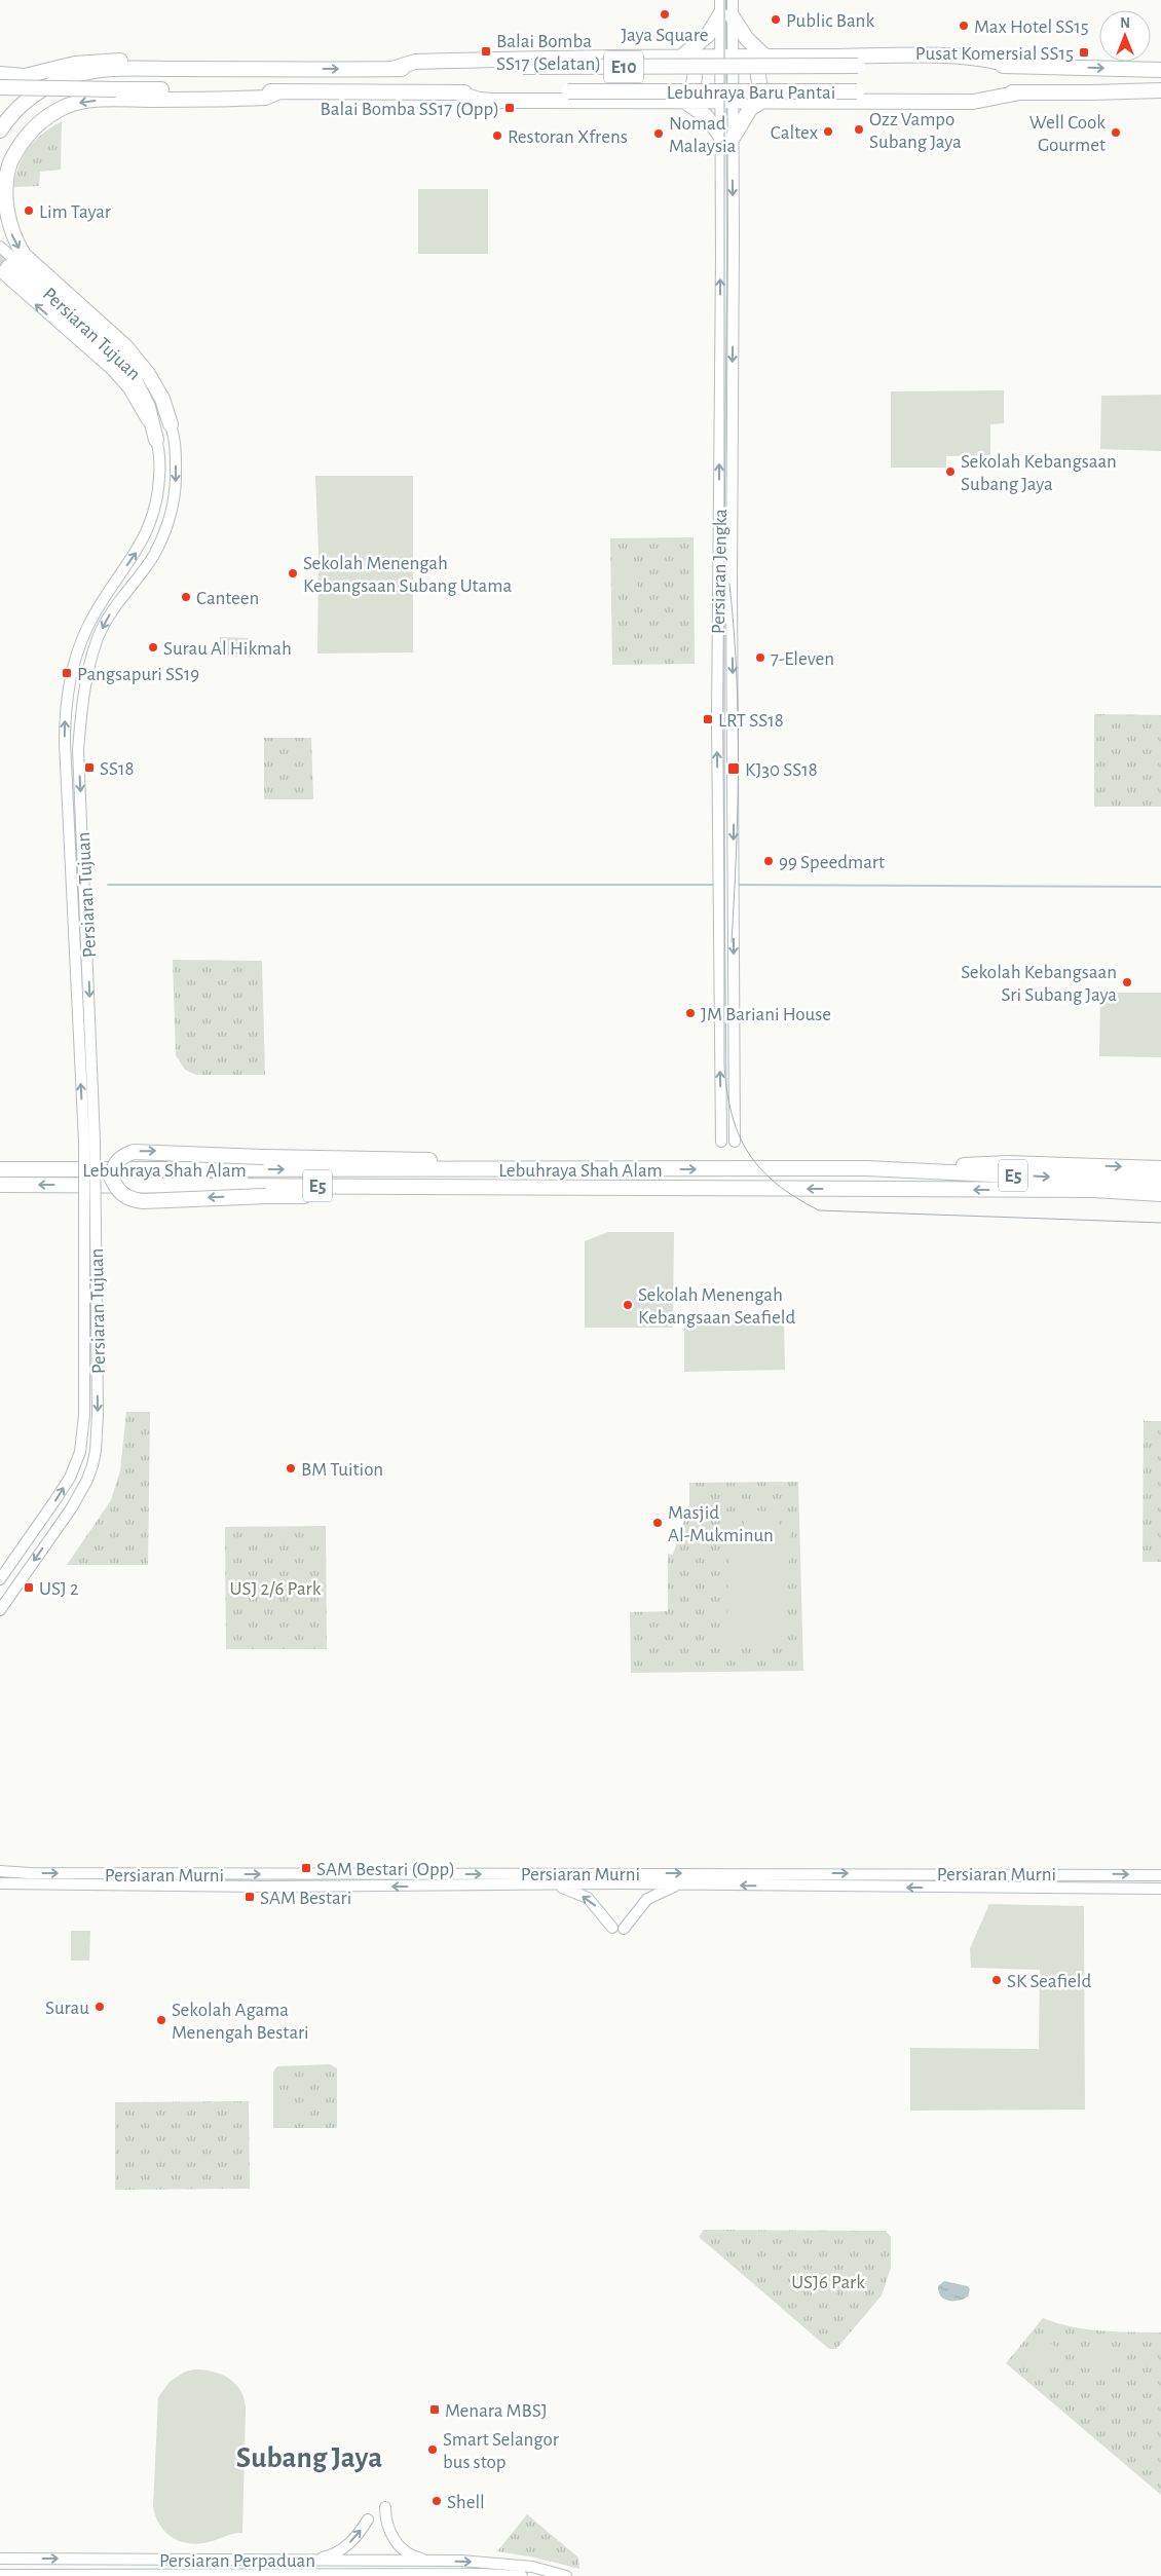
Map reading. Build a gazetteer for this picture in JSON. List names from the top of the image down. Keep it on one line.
{"streets":{"highway":["E10","Lebuhraya Baru Pantai","Lebuhraya Shah Alam","E5"],"main road":["Persiaran Tujuan","Persiaran Jengka","Persiaran Murni","Persiaran Perpaduan"]},"districts":["Subang Jaya"],"parks":["USJ 2/6 Park","USJ6 Park"],"places":{"other":["Jaya Square","Public Bank","Max Hotel SS15","Ozz Vampo Subang Jaya","Caltex","Well Cook Gourmet","Nomad Malaysia","Restoran Xfrens","Lim Tayar","Sekolah Kebangsaan Subang Jaya","Sekolah Menengah Kebangsaan Subang Utama","Canteen","Surau Al Hikmah","7-Eleven","99 Speedmart","Sekolah Kebangsaan Sri Subang Jaya","JM Bariani House","Sekolah Menengah Kebangsaan Seafield","BM Tuition","Masjid Al-Mukminun","SK Seafield","Surau","Sekolah Agama Menengah Bestari","Smart Selangor bus stop","Shell"],"transit":["Balai Bomba SS17 (Selatan)","Pusat Komersial SS15","Balai Bomba SS17 (Opp)","Pangsapuri SS19","LRT SS18","SS18","KJ30 SS18","USJ 2","SAM Bestari (Opp)","SAM Bestari","Menara MBSJ"]},"north":"top"}
